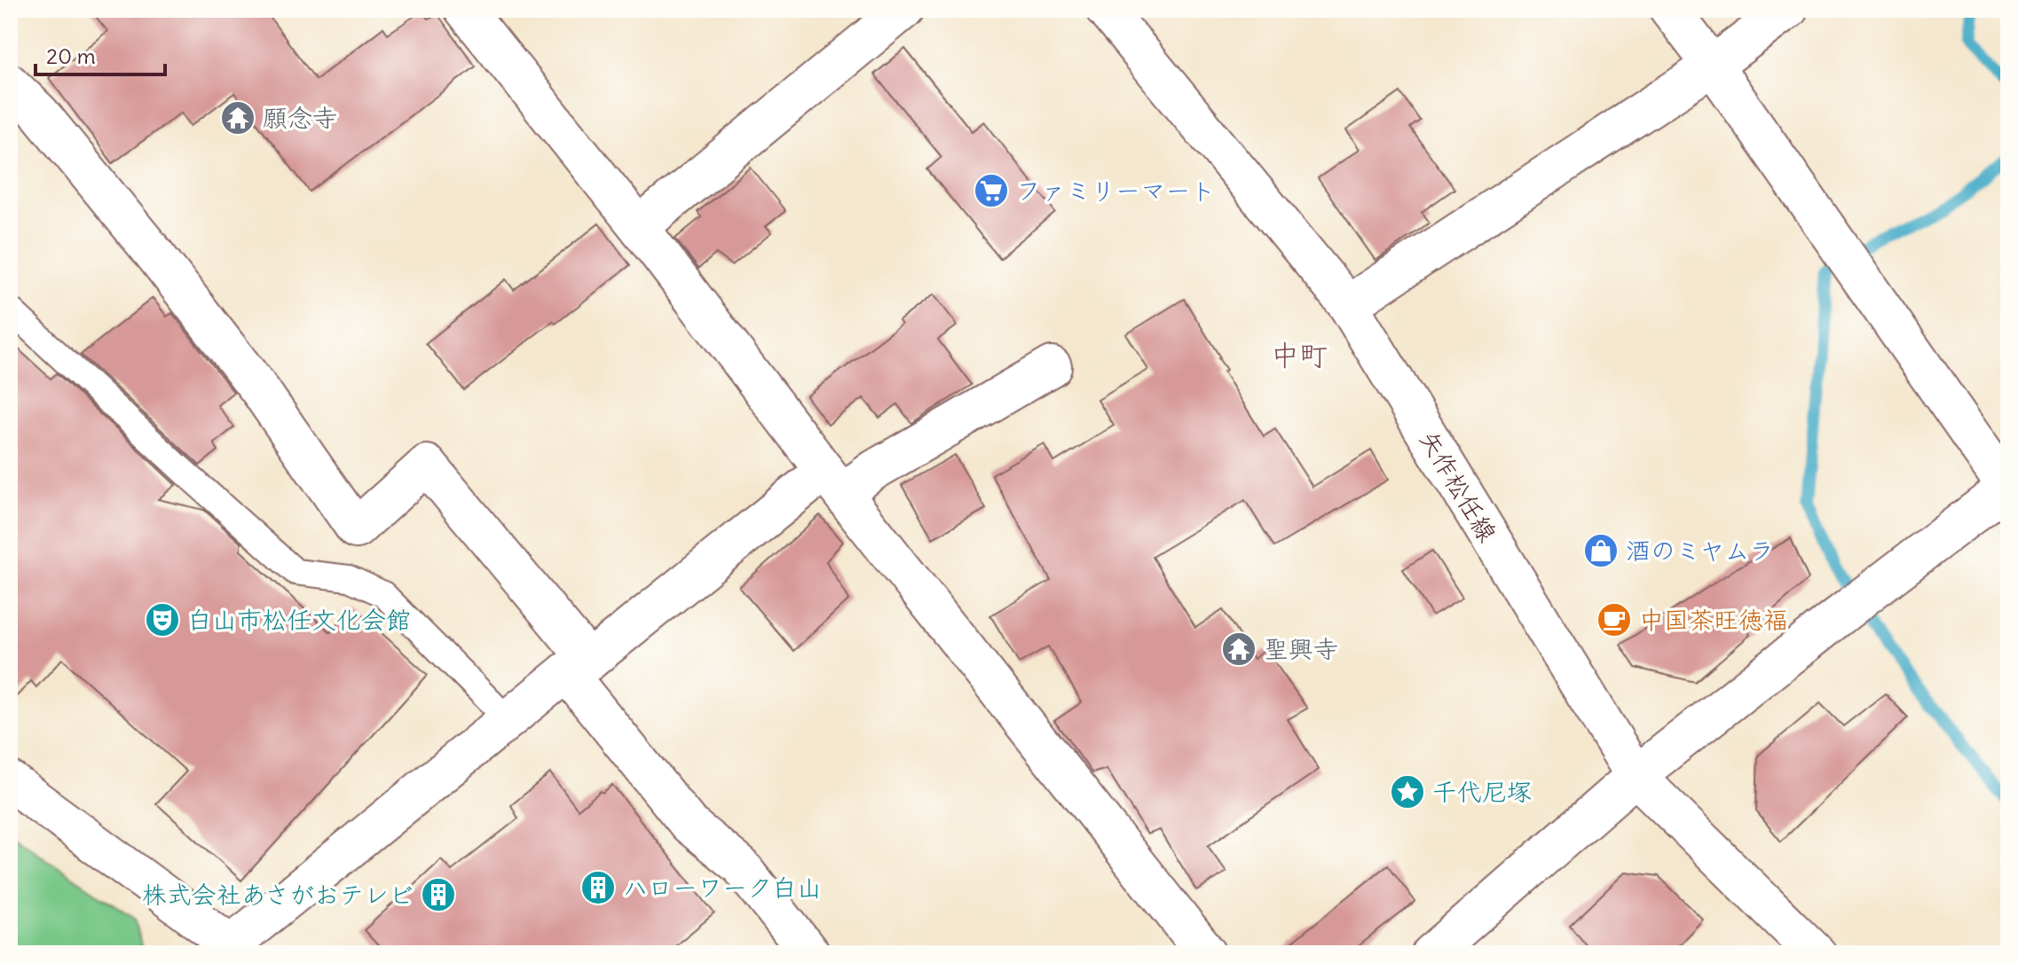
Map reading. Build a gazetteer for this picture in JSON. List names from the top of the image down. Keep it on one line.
{"streets":{"street":["矢作松任線"]},"districts":["中町"],"places":{"temple":["願念寺","聖興寺"],"supermarket":["ファミリーマート"],"shop":["酒のミヤムラ"],"theatre":["白山市松任文化会館"],"cafe":["中国茶旺徳福"],"place":["千代尼塚"],"building":["ハローワーク白山","株式会社あさがおテレビ"]},"scale_bar":"20 m"}
